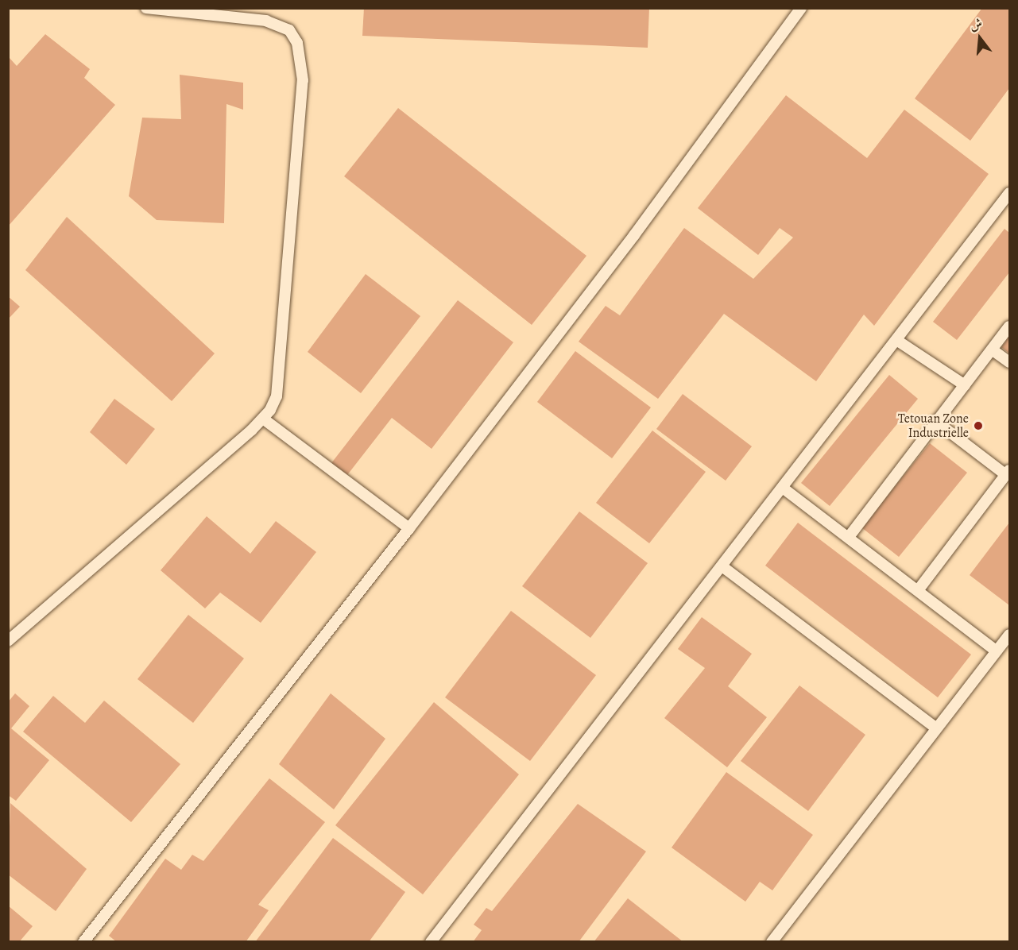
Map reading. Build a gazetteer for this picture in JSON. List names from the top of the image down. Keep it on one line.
{"places":["Tetouan Zone Industrielle"],"north":"top"}
